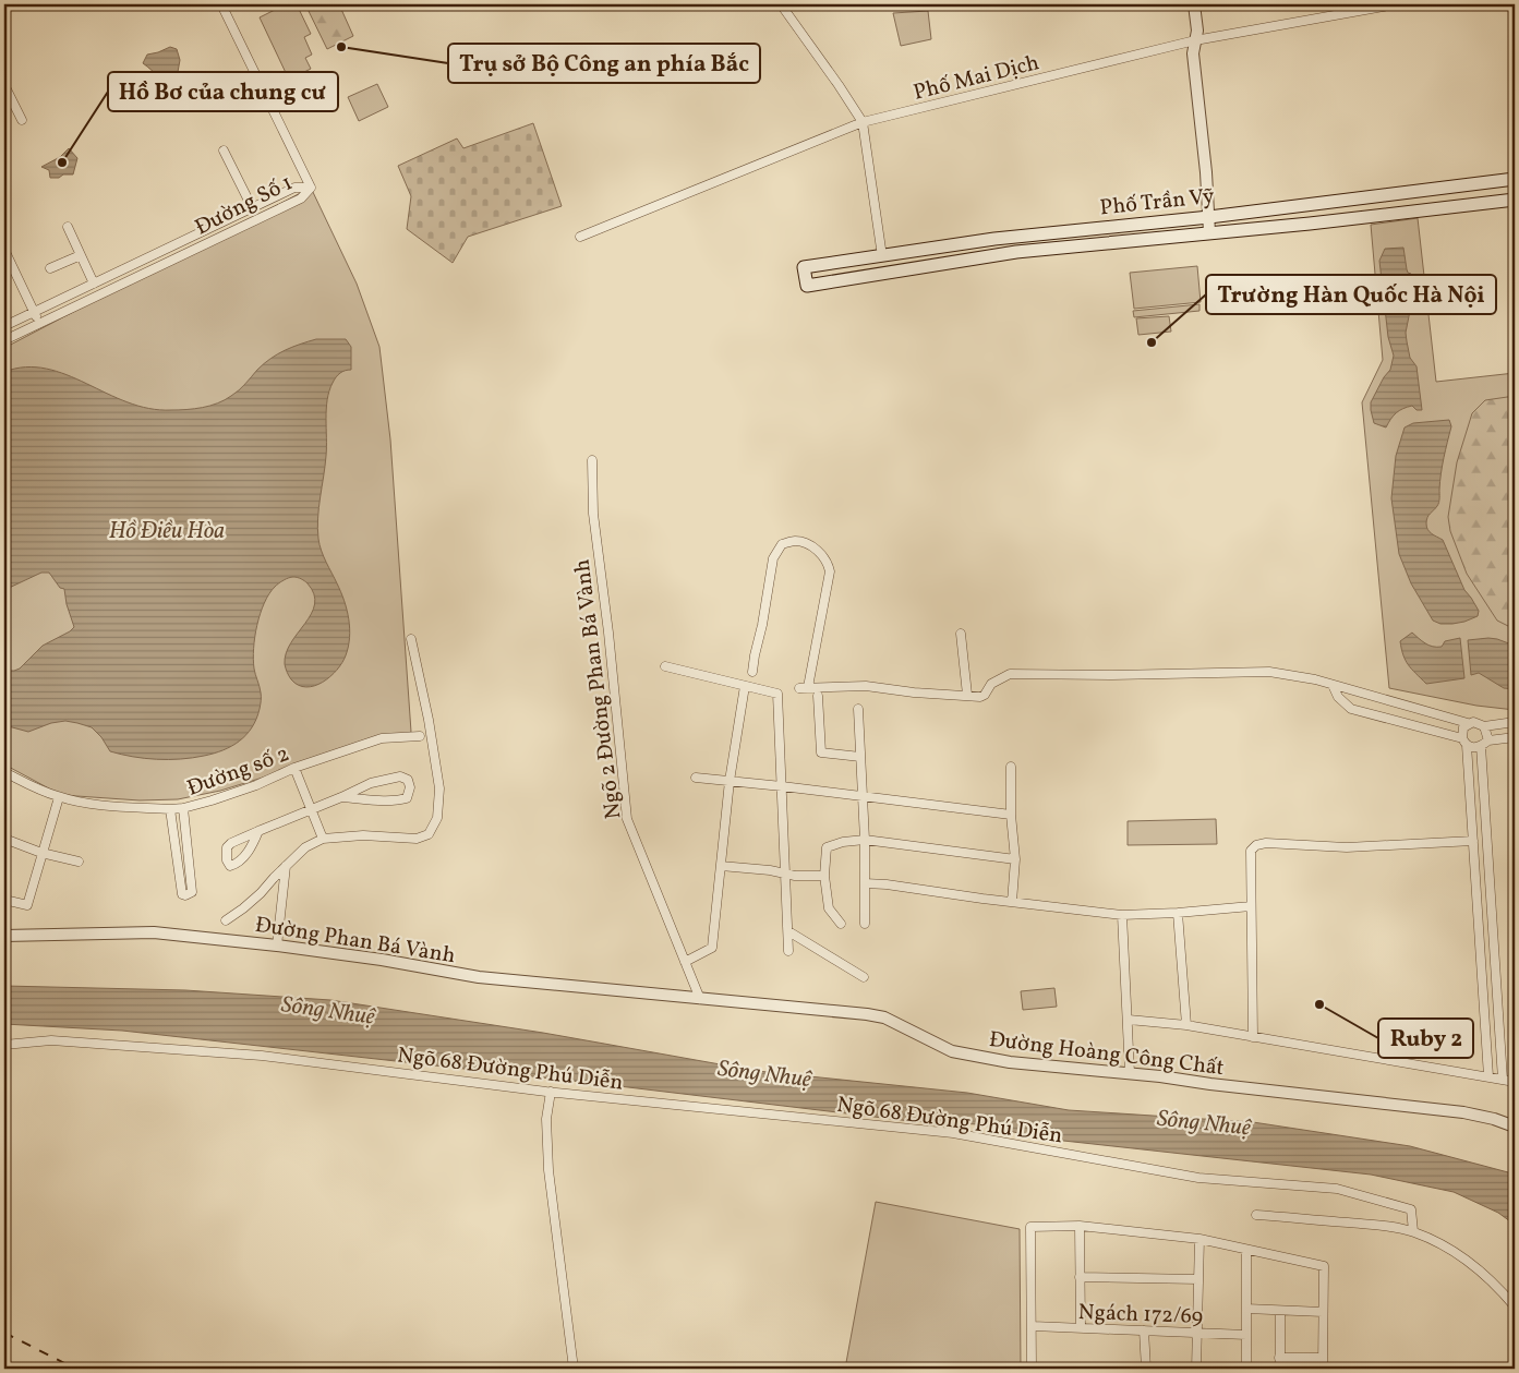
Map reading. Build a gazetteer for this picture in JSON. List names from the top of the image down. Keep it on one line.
{"streets":{"main road":["Phố Trần Vỹ"],"street":["Phố Mai Dịch","Đường Số 1","Ngõ 2 Đường Phan Bá Vành","Đường số 2","Đường Phan Bá Vành","Đường Hoàng Công Chất","Ngõ 68 Đường Phú Diễn","Ngách 172/69"]},"crossings":[["Ngõ 2 Đường Phan Bá Vành","Đường Phan Bá Vành"],["Ngõ 2 Đường Phan Bá Vành","Đường Hoàng Công Chất"],["Đường Phan Bá Vành","Đường Hoàng Công Chất"]],"water":["Hồ Điều Hòa","Sông Nhuệ"],"places":["Trụ sở Bộ Công an phía Bắc","Hồ Bơ của chung cư","Trường Hàn Quốc Hà Nội","Ruby 2"]}
